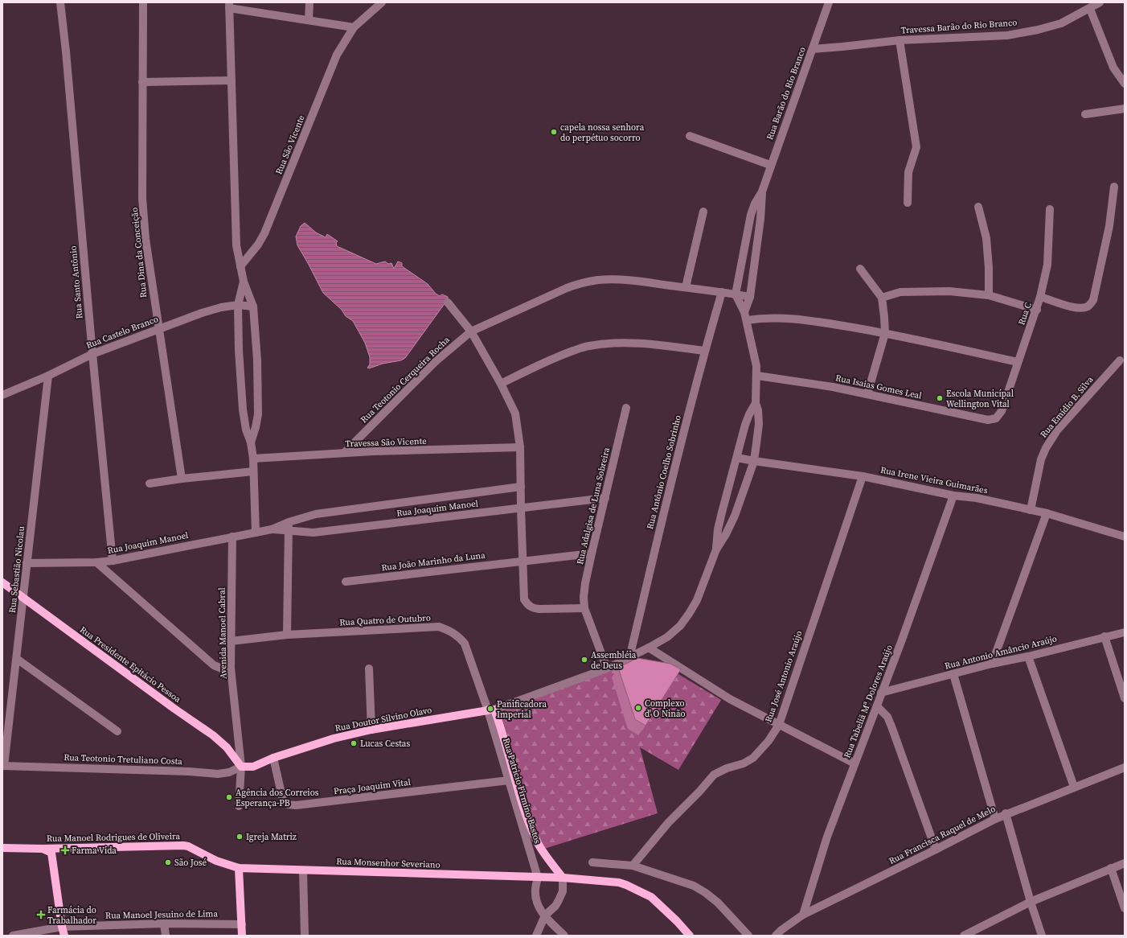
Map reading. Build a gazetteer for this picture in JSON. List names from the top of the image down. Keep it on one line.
{"streets":{"main road":["Rua Presidente Epitácio Pessoa","Rua Doutor Silvino Olavo","Rua Patricio Firmino Bastos","Rua Manoel Rodrigues de Oliveira","Rua Monsenhor Severiano"],"street":["Travessa Barão do Rio Branco","Rua Barão do Rio Branco","Rua São Vicente","Rua Dina da Conceição","Rua Santo Antônio","Rua C","Rua Castelo Branco","Rua Teotonio Cerqueira Rocha","Rua Isaias Gomes Leal","Rua Emídio B. Silva","Travessa São Vicente","Rua Antônio Coelho Sobrinho","Rua Irene Vieira Guimarães","Rua Adalgisa de Luna Sobreira","Rua Joaquim Manoel","Rua João Marinho da Luna","Rua Sebastião Nicolau","Rua Quatro de Outubro","Avenida Manoel Cabral","Rua Antonio Amâncio Araújo","Rua José Antonio Araújo","Rua Tabeliã Mª Dolores Araújo","Rua Teotonio Tretuliano Costa","Praça Joaquim Vital","Rua Francisca Raquel de Melo","Rua Manoel Jesuino de Lima"]},"crossings":[["Travessa Barão do Rio Branco","Rua Barão do Rio Branco"],["Rua Barão do Rio Branco","Rua Teotonio Cerqueira Rocha"],["Rua Dina da Conceição","Rua Castelo Branco"],["Rua Santo Antônio","Rua Castelo Branco"],["Rua Santo Antônio","Rua Joaquim Manoel"],["Rua C","Rua Isaias Gomes Leal"],["Rua Castelo Branco","Rua Sebastião Nicolau"],["Rua Teotonio Cerqueira Rocha","Travessa São Vicente"],["Rua Teotonio Cerqueira Rocha","Rua Antônio Coelho Sobrinho"],["Rua Emídio B. Silva","Rua Irene Vieira Guimarães"],["Rua Irene Vieira Guimarães","Rua José Antonio Araújo"],["Rua Irene Vieira Guimarães","Rua Tabeliã Mª Dolores Araújo"],["Rua Adalgisa de Luna Sobreira","Rua Joaquim Manoel"],["Rua Adalgisa de Luna Sobreira","Rua João Marinho da Luna"],["Rua Joaquim Manoel","Rua Sebastião Nicolau"],["Rua Joaquim Manoel","Avenida Manoel Cabral"],["Rua Sebastião Nicolau","Rua Presidente Epitácio Pessoa"],["Rua Sebastião Nicolau","Rua Teotonio Tretuliano Costa"],["Rua Quatro de Outubro","Avenida Manoel Cabral"],["Rua Quatro de Outubro","Rua Doutor Silvino Olavo"],["Rua Quatro de Outubro","Rua Patricio Firmino Bastos"],["Avenida Manoel Cabral","Rua Presidente Epitácio Pessoa"],["Avenida Manoel Cabral","Rua Doutor Silvino Olavo"],["Avenida Manoel Cabral","Rua Teotonio Tretuliano Costa"],["Rua Antonio Amâncio Araújo","Rua Tabeliã Mª Dolores Araújo"],["Rua Presidente Epitácio Pessoa","Rua Doutor Silvino Olavo"],["Rua Presidente Epitácio Pessoa","Rua Teotonio Tretuliano Costa"],["Rua Tabeliã Mª Dolores Araújo","Rua Francisca Raquel de Melo"],["Rua Doutor Silvino Olavo","Rua Teotonio Tretuliano Costa"],["Rua Doutor Silvino Olavo","Praça Joaquim Vital"],["Rua Doutor Silvino Olavo","Rua Patricio Firmino Bastos"],["Praça Joaquim Vital","Rua Patricio Firmino Bastos"],["Rua Patricio Firmino Bastos","Rua Monsenhor Severiano"],["Rua Manoel Rodrigues de Oliveira","Rua Monsenhor Severiano"]],"places":{"other":["capela nossa senhora do perpétuo socorro","Escola Municípal Wellington Vital","Assembléia de Deus","Complexo d' O Ninão","Panificadora Imperial","Lucas Cestas","Agência dos Correios Esperança-PB","Igreja Matriz","São José"],"health":["Farma Vida","Farmácia do Trabalhador"]}}
